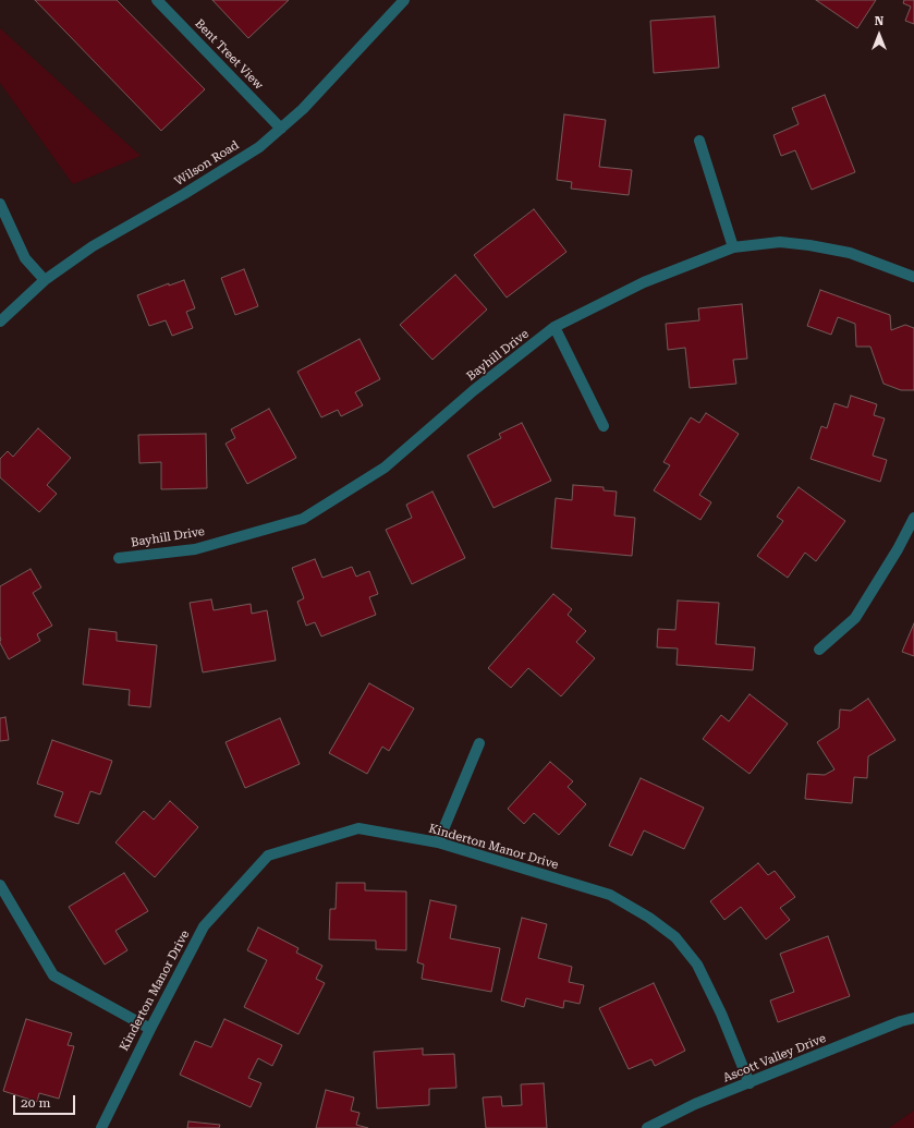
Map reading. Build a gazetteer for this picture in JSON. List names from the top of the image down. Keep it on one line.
{"streets":{"street":["Bent Treet View","Wilson Road","Bayhill Drive","Kinderton Manor Drive","Ascott Valley Drive"]},"crossings":[["Bent Treet View","Wilson Road"],["Kinderton Manor Drive","Ascott Valley Drive"]],"scale_bar":"20 m","north":"top"}
